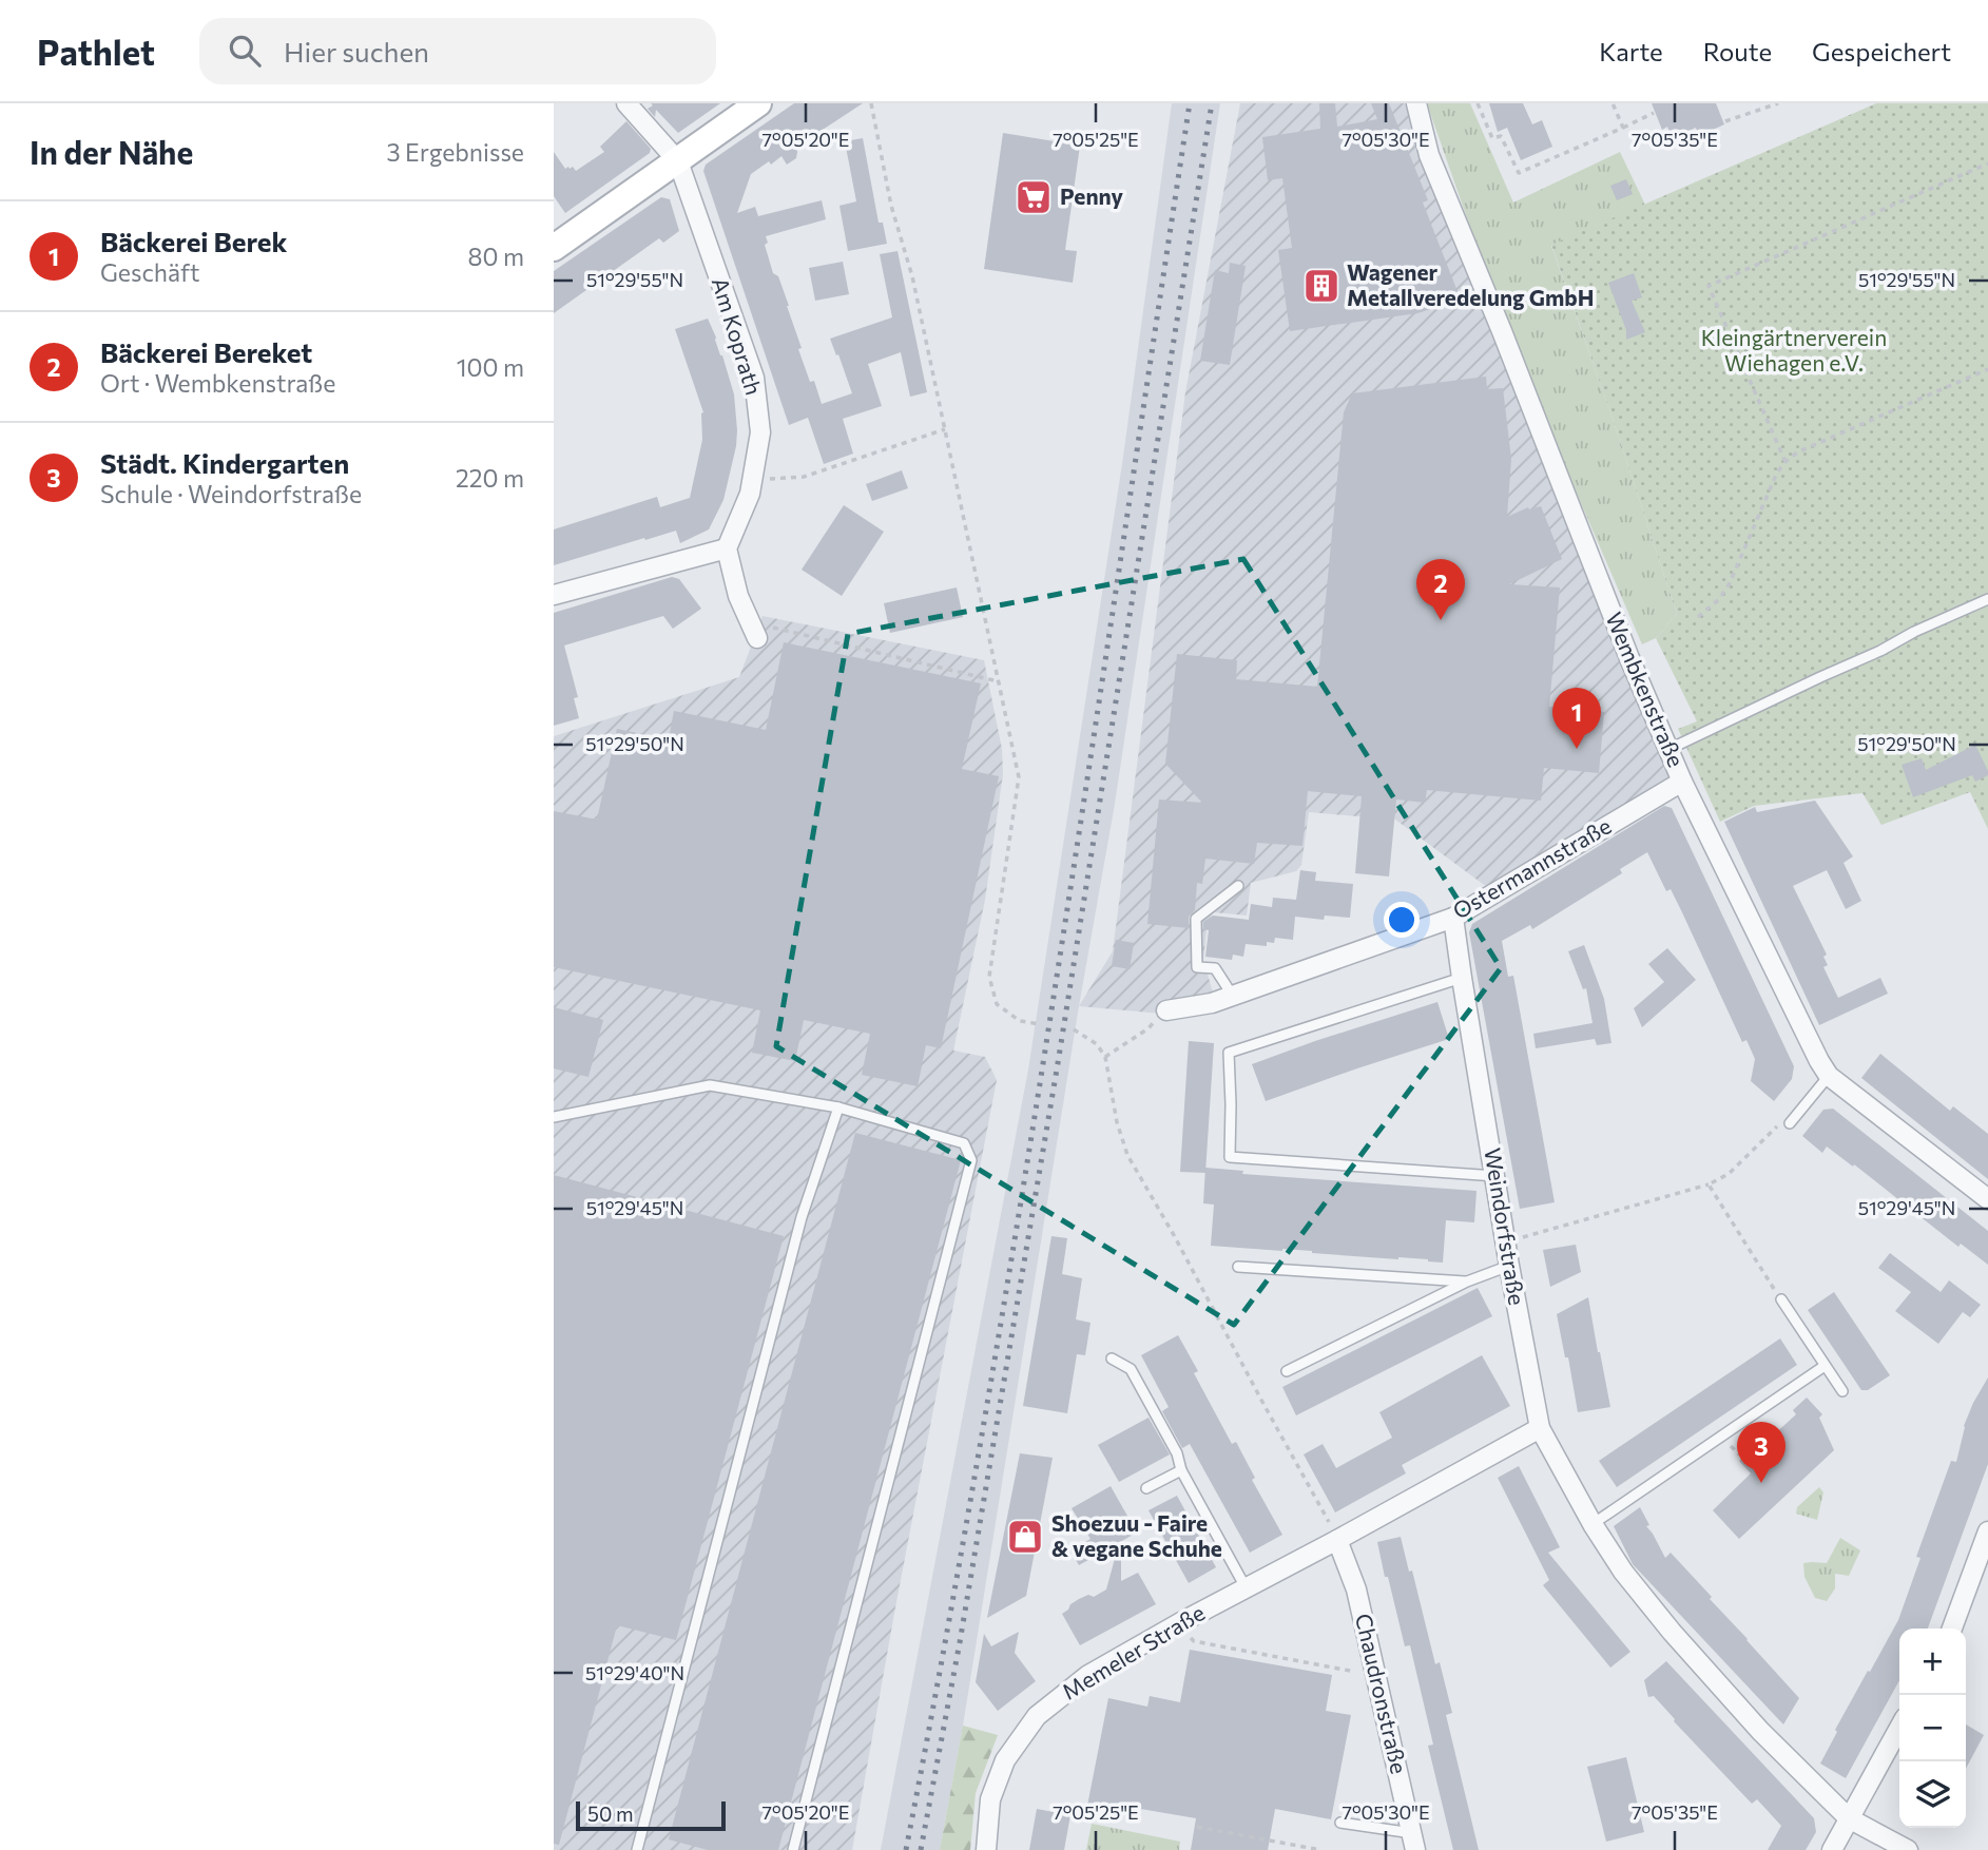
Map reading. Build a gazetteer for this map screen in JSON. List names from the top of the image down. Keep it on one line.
{"streets":{"street":["Am Koprath","Wembkenstraße","Ostermannstraße","Weindorfstraße","Memeler Straße","Chaudronstraße"]},"crossings":[["Wembkenstraße","Ostermannstraße"],["Ostermannstraße","Weindorfstraße"],["Weindorfstraße","Memeler Straße"],["Memeler Straße","Chaudronstraße"]],"parks":["Kleingärtnerverein Wiehagen e.V."],"places":{"supermarket":["Penny"],"building":["Wagener Metallveredelung GmbH"],"shop":["Shoezuu - Faire & vegane Schuhe"]},"scale_bar":"50 m","page":{"header":"Pathlet","search":"Hier suchen","nav":["Karte","Route","Gespeichert"],"heading":["In der Nähe","3 Ergebnisse"],"list":[{"mark":"1","name":"Bäckerei Berek","note":"Geschäft","value":"80 m"},{"mark":"2","name":"Bäckerei Bereket","note":"Ort · Wembkenstraße","value":"100 m"},{"mark":"3","name":"Städt. Kindergarten","note":"Schule · Weindorfstraße","value":"220 m"}],"pins":["2","1","3"],"map_buttons":["+","−"],"scale":"50 m"},"coordinates":["7°05'20\"E","7°05'25\"E","7°05'30\"E","7°05'35\"E","51°29'55\"N","51°29'50\"N","51°29'45\"N","51°29'40\"N"]}
